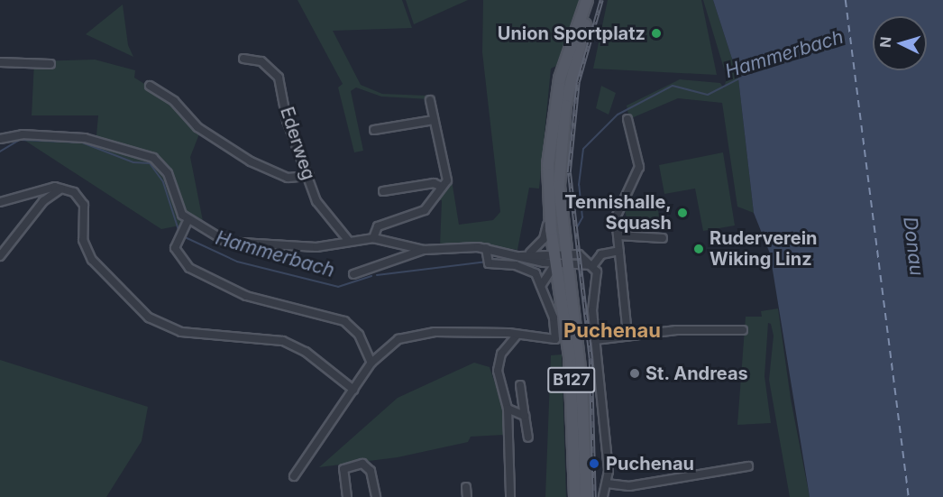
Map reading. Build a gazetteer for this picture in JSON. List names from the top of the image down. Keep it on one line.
{"streets":{"main road":["B127"],"street":["Ederweg"]},"districts":["Puchenau"],"water":["Hammerbach","Donau"],"places":["Union Sportplatz","Tennishalle, Squash","Ruderverein Wiking Linz","St. Andreas","Puchenau"],"north":"left"}
